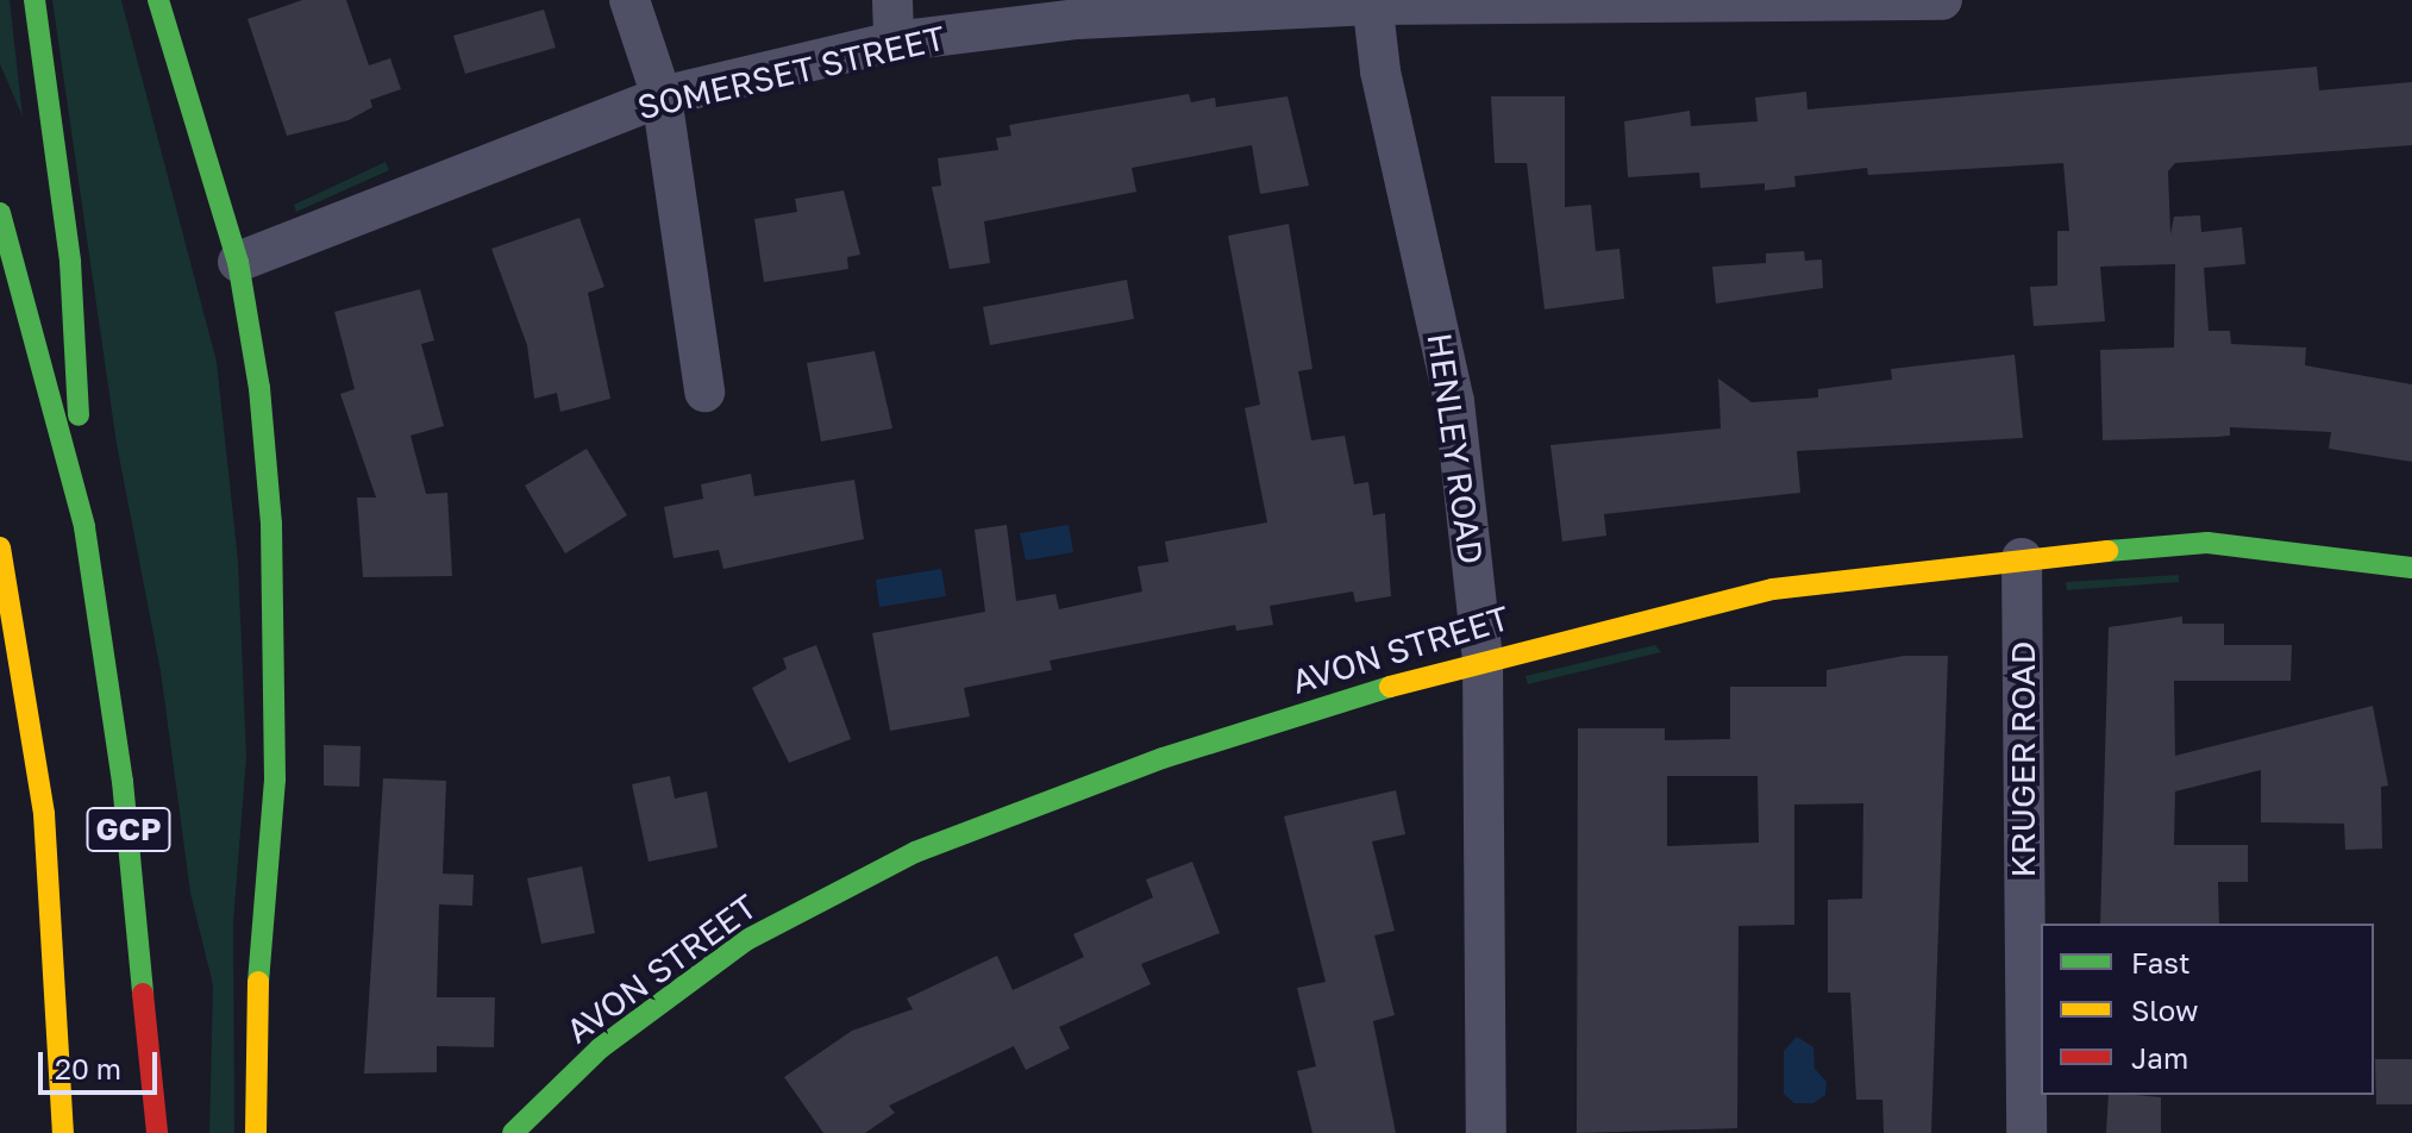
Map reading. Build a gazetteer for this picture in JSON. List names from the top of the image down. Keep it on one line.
{"streets":{"main road":["AVON STREET","GCP"],"street":["SOMERSET STREET","HENLEY ROAD","KRUGER ROAD"]},"crossings":[["SOMERSET STREET","HENLEY ROAD"],["HENLEY ROAD","AVON STREET"],["AVON STREET","KRUGER ROAD"]],"legend":["Fast","Slow","Jam"],"scale_bar":"20 m"}
